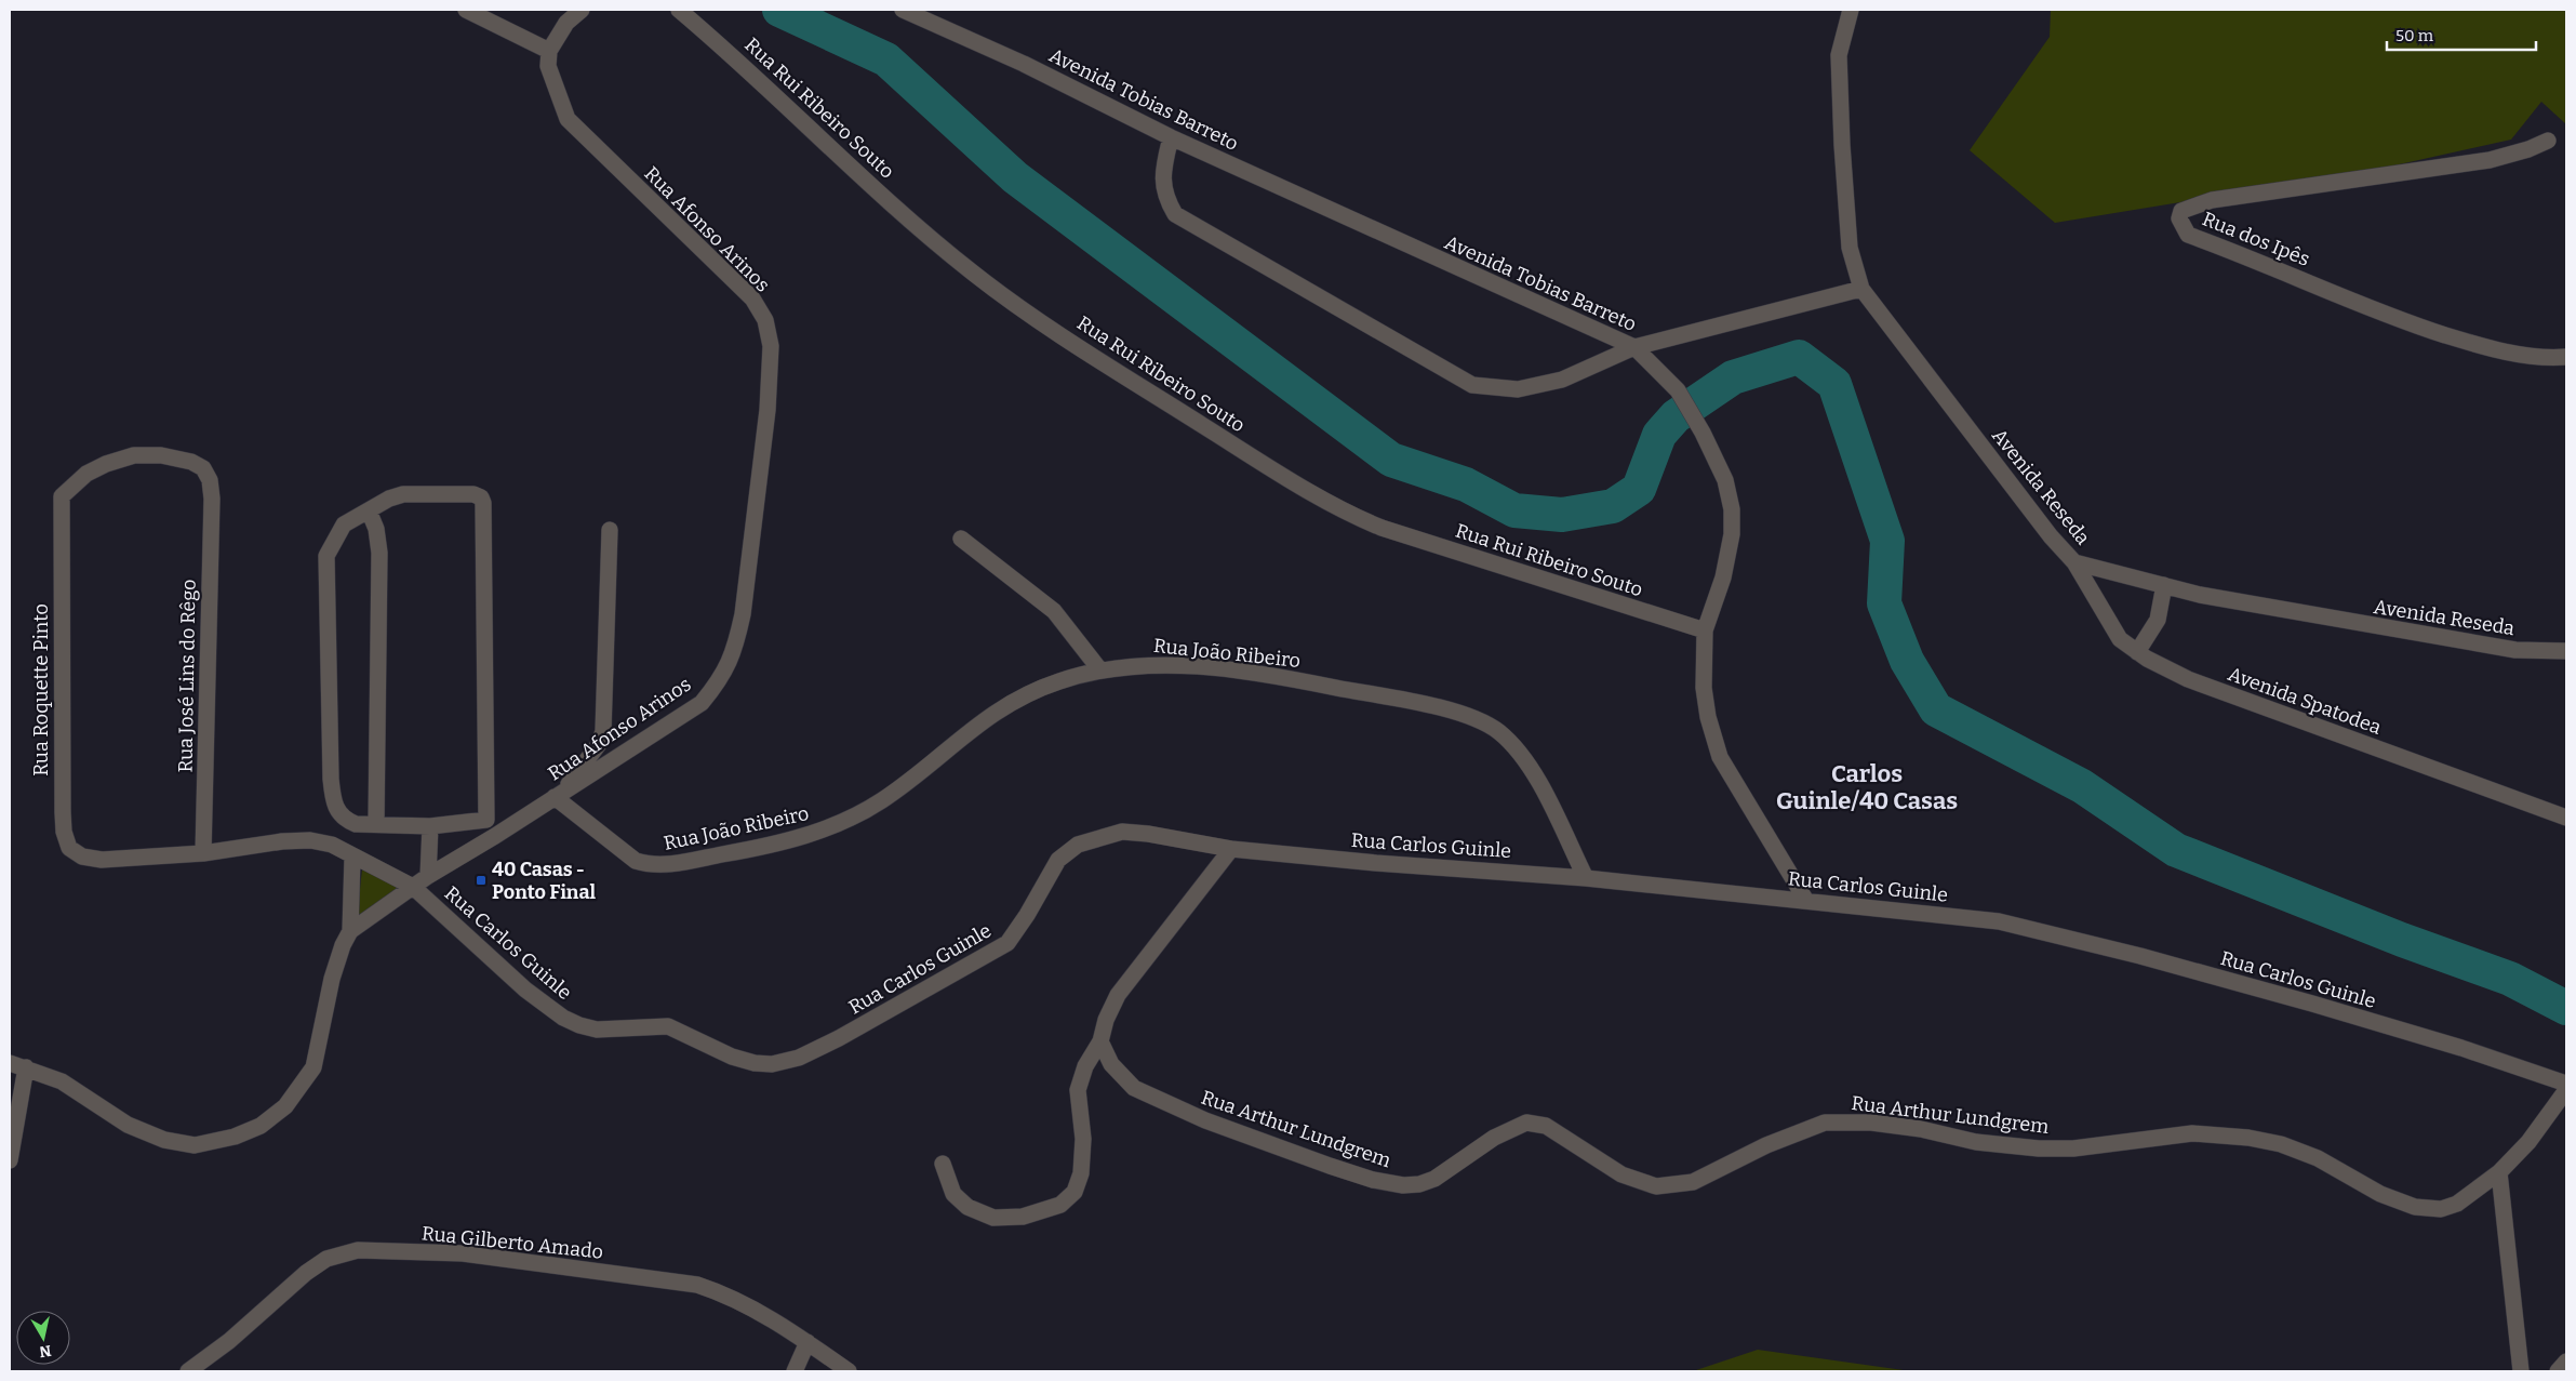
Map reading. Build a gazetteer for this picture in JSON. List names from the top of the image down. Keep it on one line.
{"streets":{"street":["Avenida Tobias Barreto","Rua Rui Ribeiro Souto","Rua Afonso Arinos","Rua dos Ipês","Avenida Reseda","Rua João Ribeiro","Rua José Lins do Rêgo","Rua Roquette Pinto","Avenida Spatodea","Rua Carlos Guinle","Rua Arthur Lundgrem","Rua Gilberto Amado"]},"crossings":[["Avenida Tobias Barreto","Rua Rui Ribeiro Souto"],["Avenida Tobias Barreto","Rua Carlos Guinle"],["Rua Afonso Arinos","Rua João Ribeiro"],["Rua Afonso Arinos","Rua Carlos Guinle"],["Avenida Reseda","Avenida Spatodea"],["Rua João Ribeiro","Rua Carlos Guinle"],["Rua José Lins do Rêgo","Rua Roquette Pinto"],["Rua José Lins do Rêgo","Rua Carlos Guinle"],["Rua Roquette Pinto","Rua Carlos Guinle"]],"districts":["Carlos Guinle/40 Casas"],"places":{"transit":["40 Casas - Ponto Final"]},"scale_bar":"50 m","north":"bottom"}
